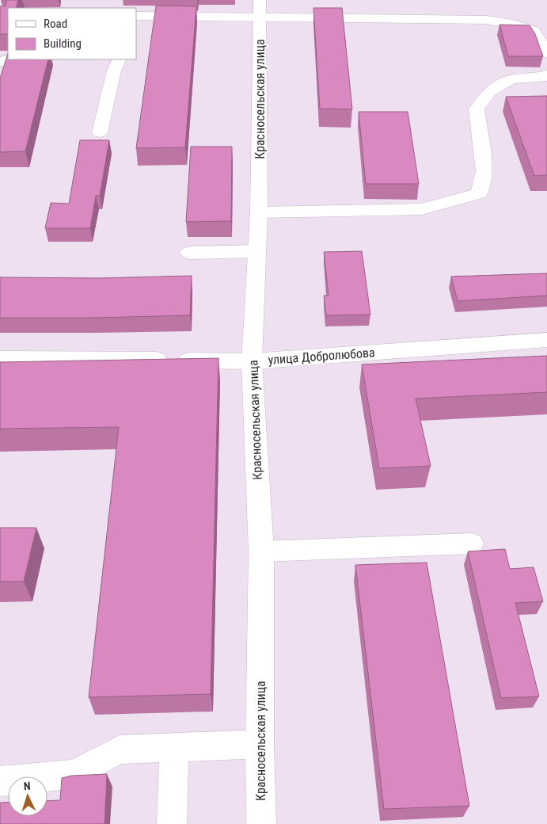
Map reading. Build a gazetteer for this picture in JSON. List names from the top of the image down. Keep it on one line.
{"streets":{"main road":["Красносельская улица","улица Добролюбова"]},"crossings":[["Красносельская улица","улица Добролюбова"]],"legend":["Road","Building"],"north":"top"}
